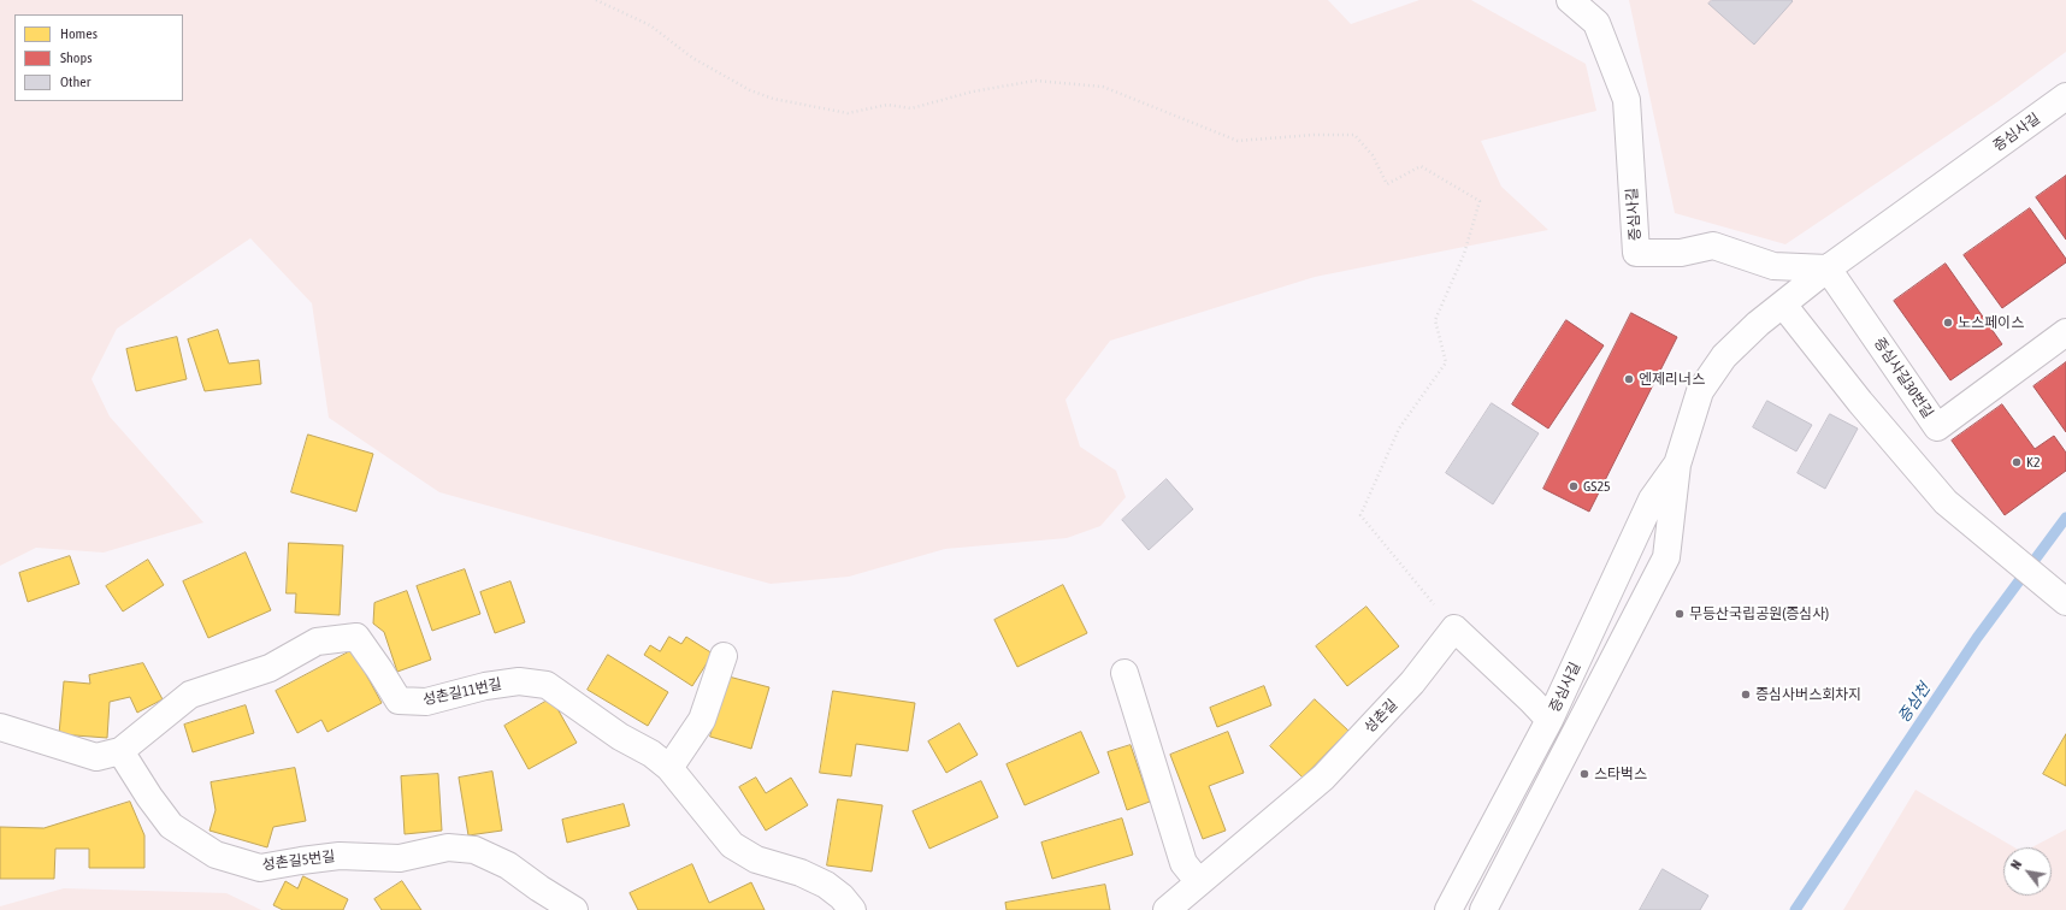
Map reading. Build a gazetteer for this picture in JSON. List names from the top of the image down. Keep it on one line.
{"streets":{"street":["증심사길","증심사길30번길","성촌길11번길","성촌길","성촌길5번길"]},"crossings":[["증심사길","증심사길30번길"],["성촌길11번길","성촌길5번길"]],"water":["증심천"],"places":["노스페이스","엔제리너스","K2","GS25","무등산국립공원(증심사)","증심사버스회차지","스타벅스"],"legend":["Homes","Shops","Other"],"north":"top left"}
